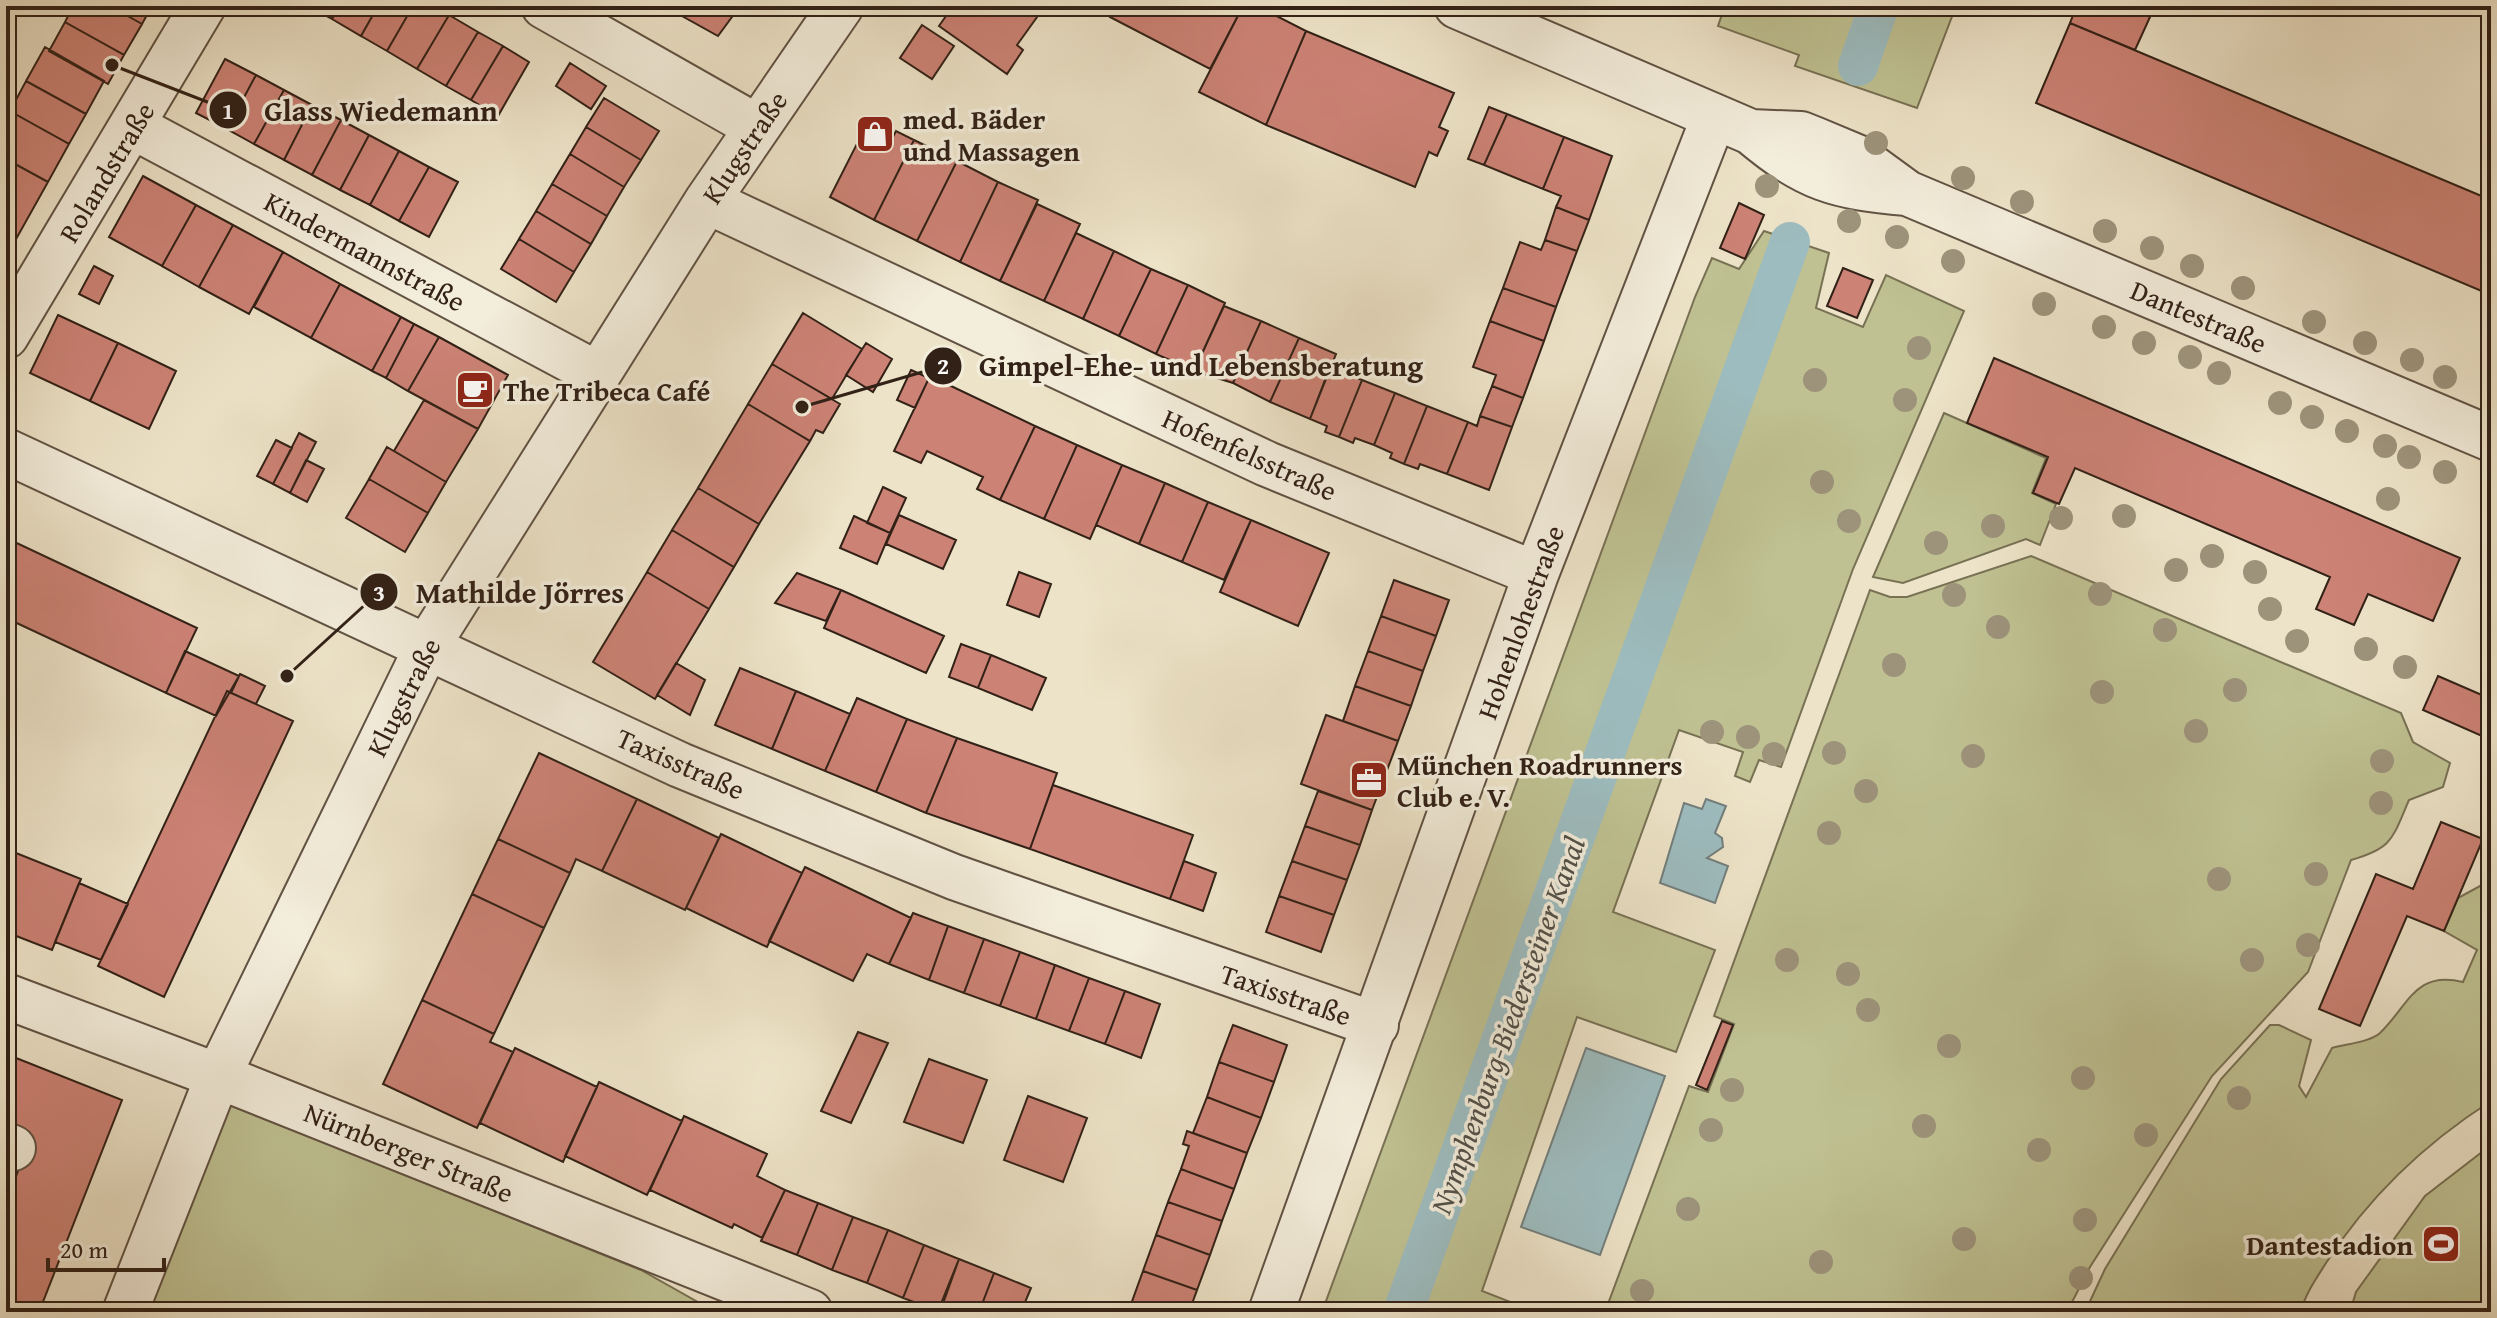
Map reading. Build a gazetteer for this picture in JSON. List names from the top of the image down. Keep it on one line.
{"streets":{"street":["Klugstraße","Rolandstraße","Kindermannstraße","Dantestraße","Hofenfelsstraße","Hohenlohestraße","Taxisstraße","Nürnberger Straße"]},"crossings":[["Klugstraße","Kindermannstraße"],["Klugstraße","Hofenfelsstraße"],["Klugstraße","Taxisstraße"],["Klugstraße","Nürnberger Straße"],["Rolandstraße","Kindermannstraße"],["Dantestraße","Hohenlohestraße"],["Hofenfelsstraße","Hohenlohestraße"],["Hohenlohestraße","Taxisstraße"]],"water":["Nymphenburg-Biedersteiner Kanal"],"places":{"other":["Glass Wiedemann","Gimpel-Ehe- und Lebensberatung","Mathilde Jörres"],"shop":["med. Bäder und Massagen"],"cafe":["The Tribeca Café"],"office":["München Roadrunners Club e. V."],"sports":["Dantestadion"]},"scale_bar":"20 m"}
